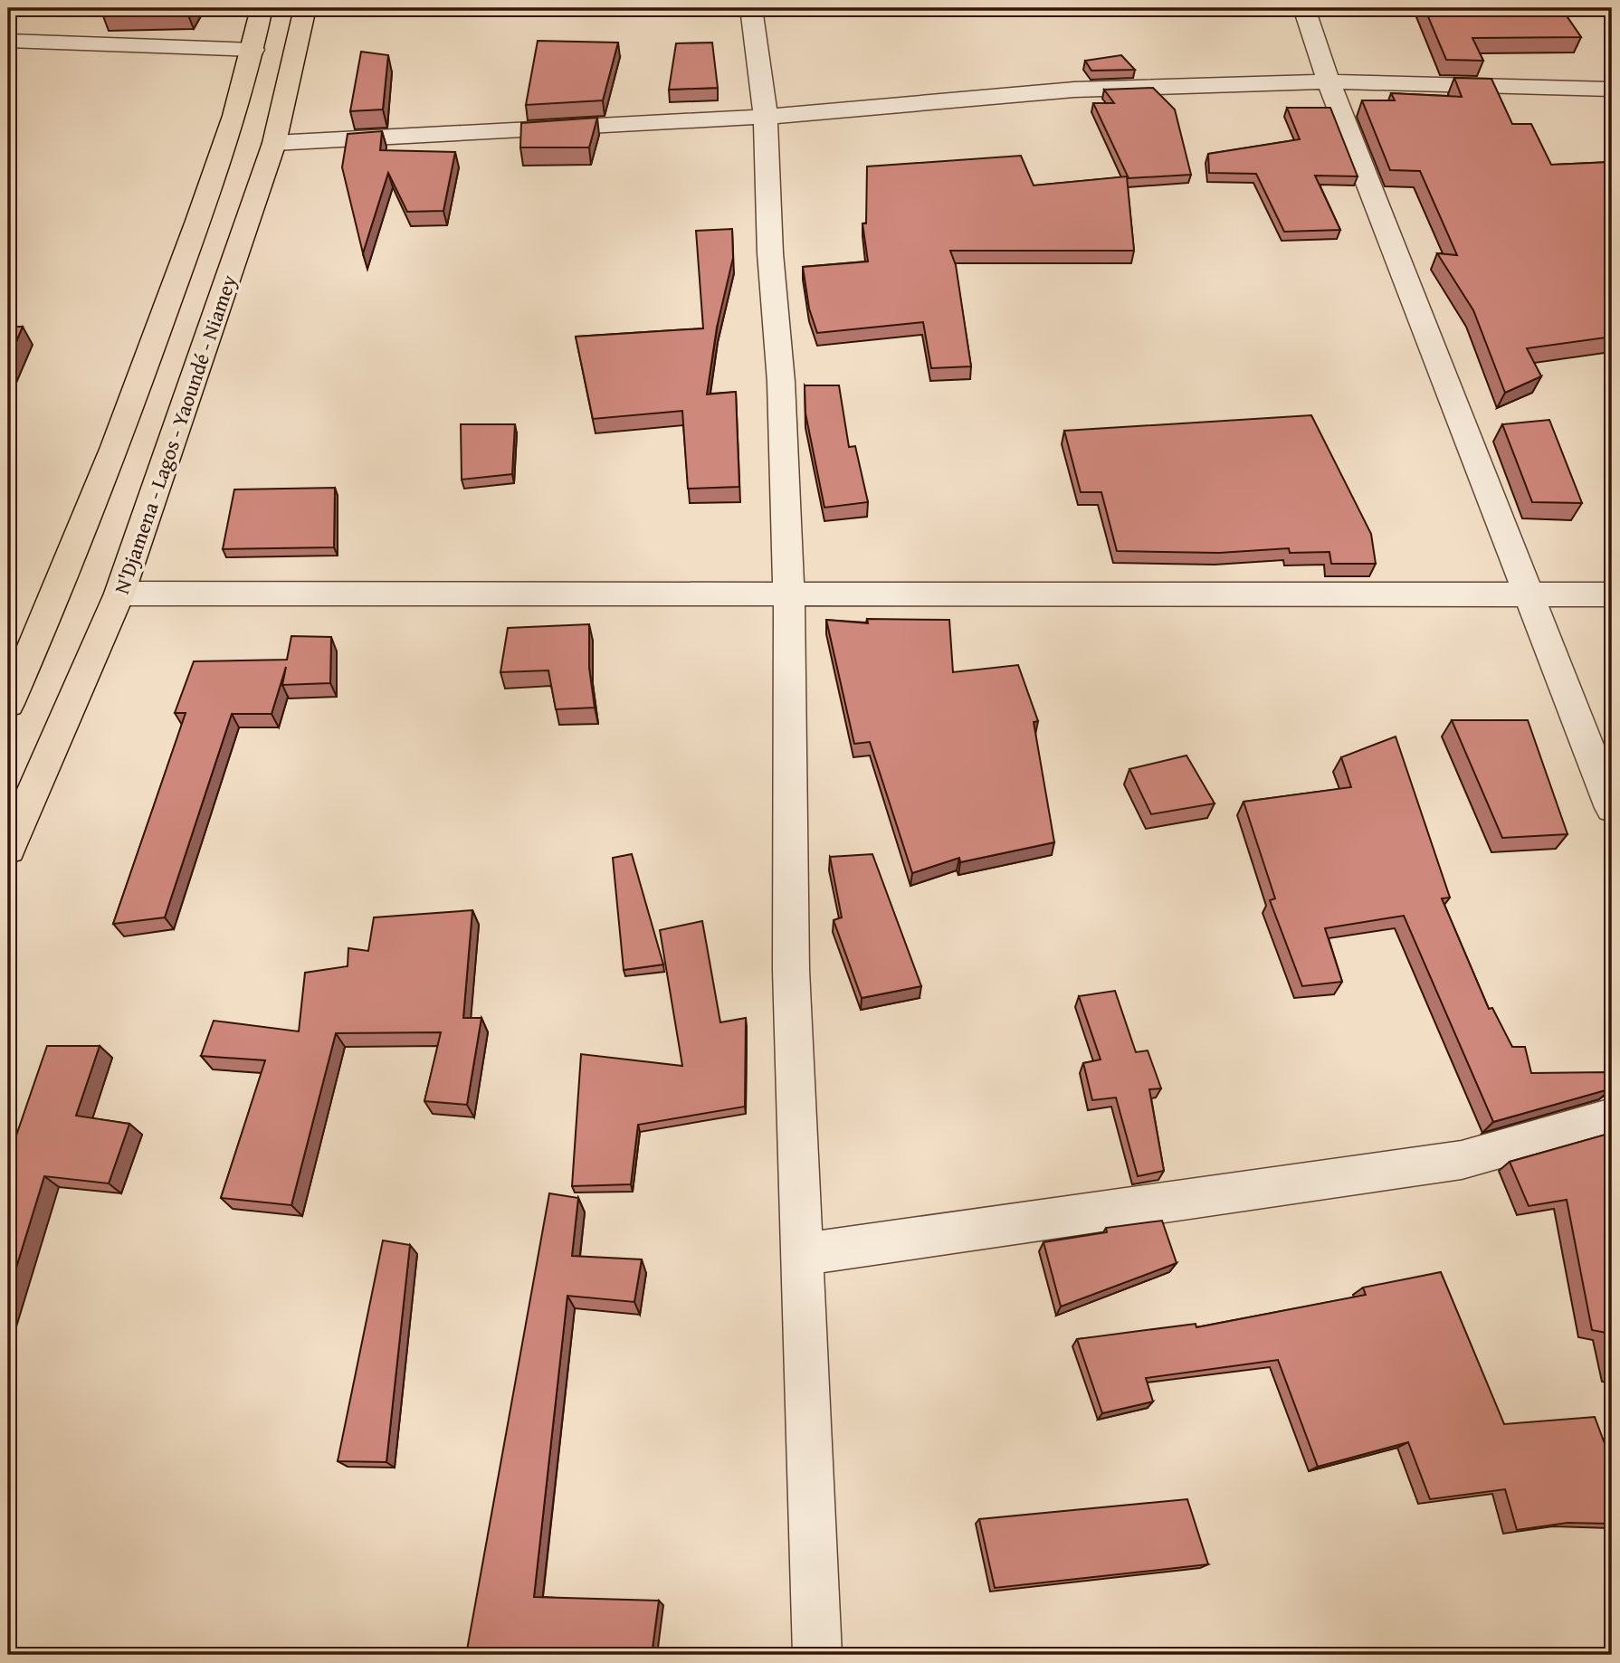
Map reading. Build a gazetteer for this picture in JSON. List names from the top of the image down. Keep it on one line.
{"streets":{"highway":["N'Djamena - Lagos - Yaoundé - Niamey"]}}
